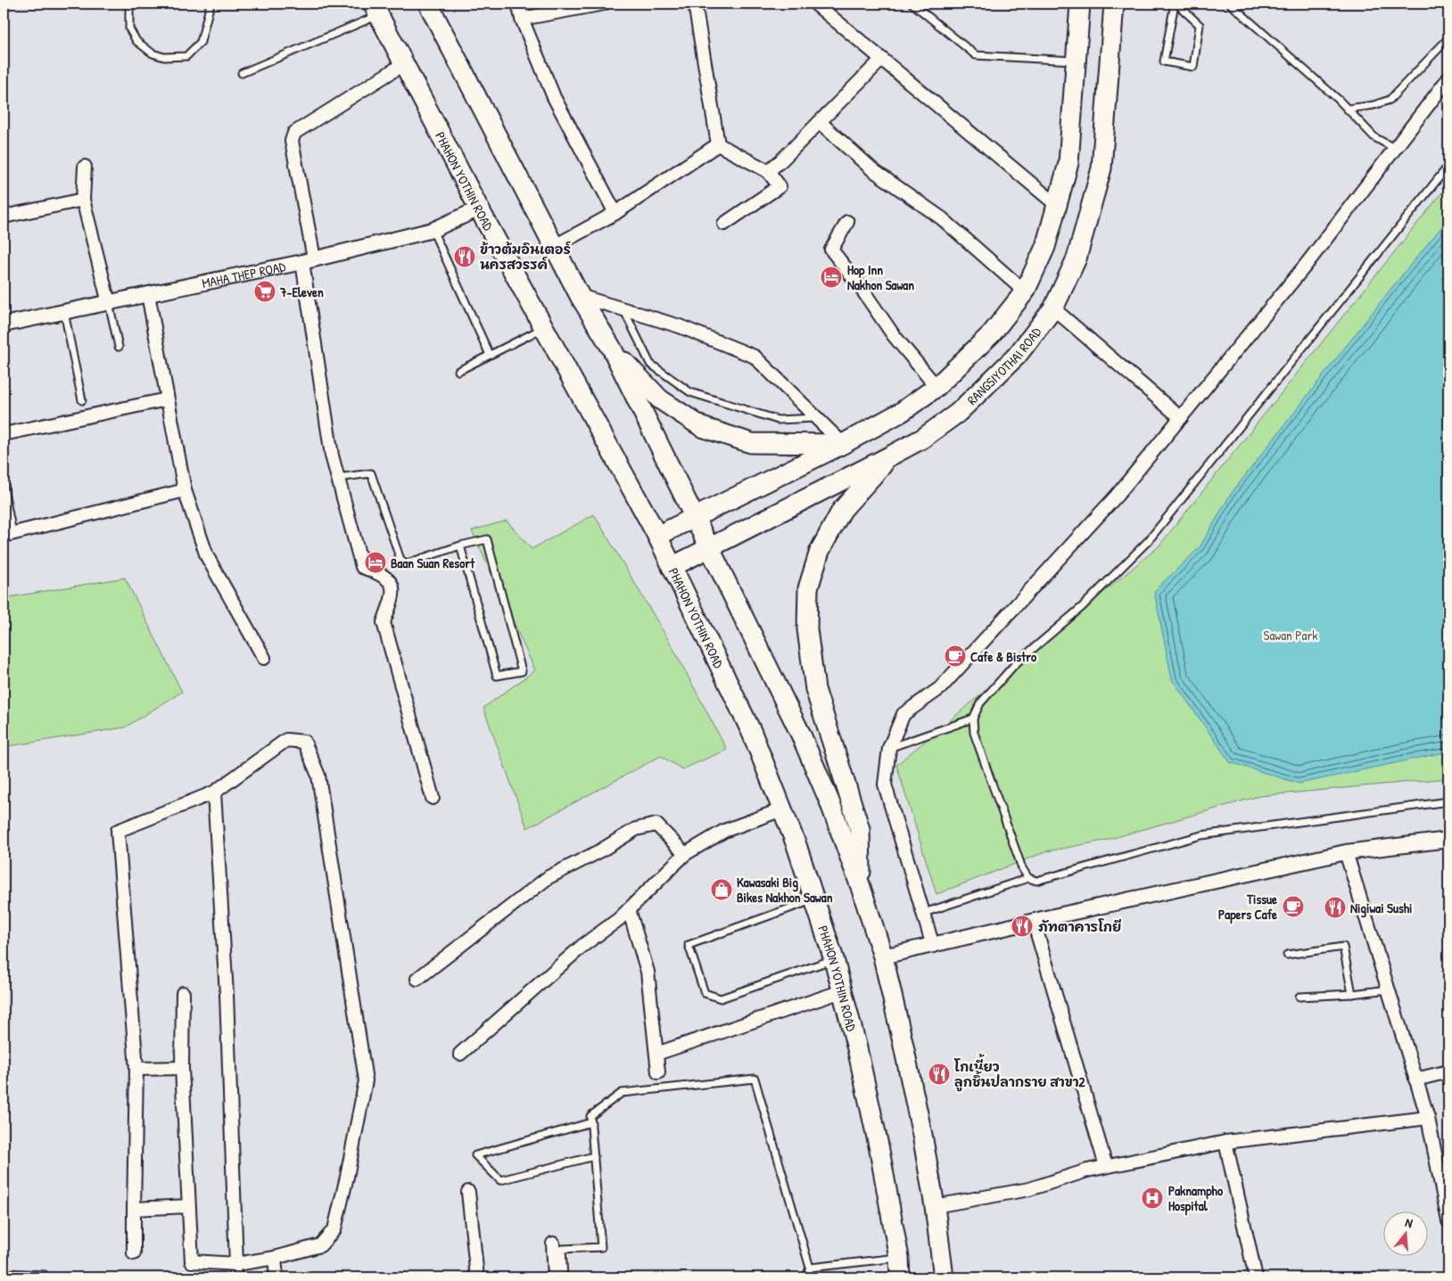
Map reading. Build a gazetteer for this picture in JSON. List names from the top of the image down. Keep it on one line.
{"streets":{"main road":["PHAHON YOTHIN ROAD","RANGSIYOTHAI ROAD"],"street":["MAHA THEP ROAD"]},"crossings":[["PHAHON YOTHIN ROAD","MAHA THEP ROAD"],["PHAHON YOTHIN ROAD","RANGSIYOTHAI ROAD"]],"parks":["Sawan Park"],"places":{"restaurant":["ข้าวต้มอินเตอร์ นครสวรรค์","Nigiwai Sushi","ภัทตาคารโกยี","โกเนี้ยว ลูกชิ้นปลากราย สาขา2"],"hotel":["Hop Inn Nakhon Sawan","Baan Suan Resort"],"supermarket":["7-Eleven"],"cafe":["Cafe & Bistro","Tissue Papers Cafe"],"shop":["Kawasaki Big Bikes Nakhon Sawan"],"hospital":["Paknampho Hospital"]},"north":"top"}
